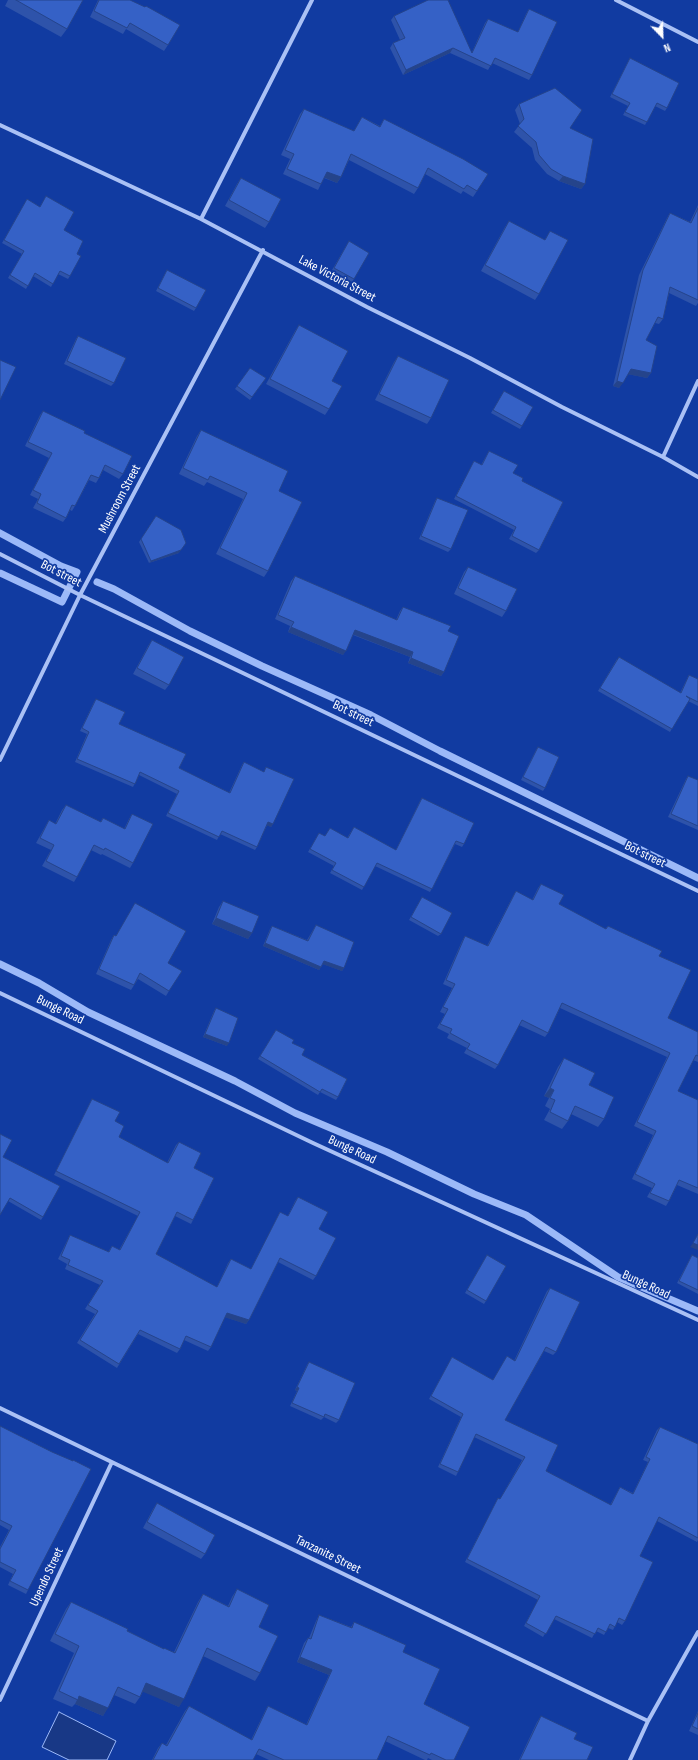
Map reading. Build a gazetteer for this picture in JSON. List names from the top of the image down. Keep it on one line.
{"streets":{"street":["Lake Victoria Street","Mushroom Street","Bot street","Bunge Road","Tanzanite Street","Upendo Street"]},"crossings":[["Lake Victoria Street","Mushroom Street"],["Mushroom Street","Bot street"],["Tanzanite Street","Upendo Street"]],"north":"bottom right"}
